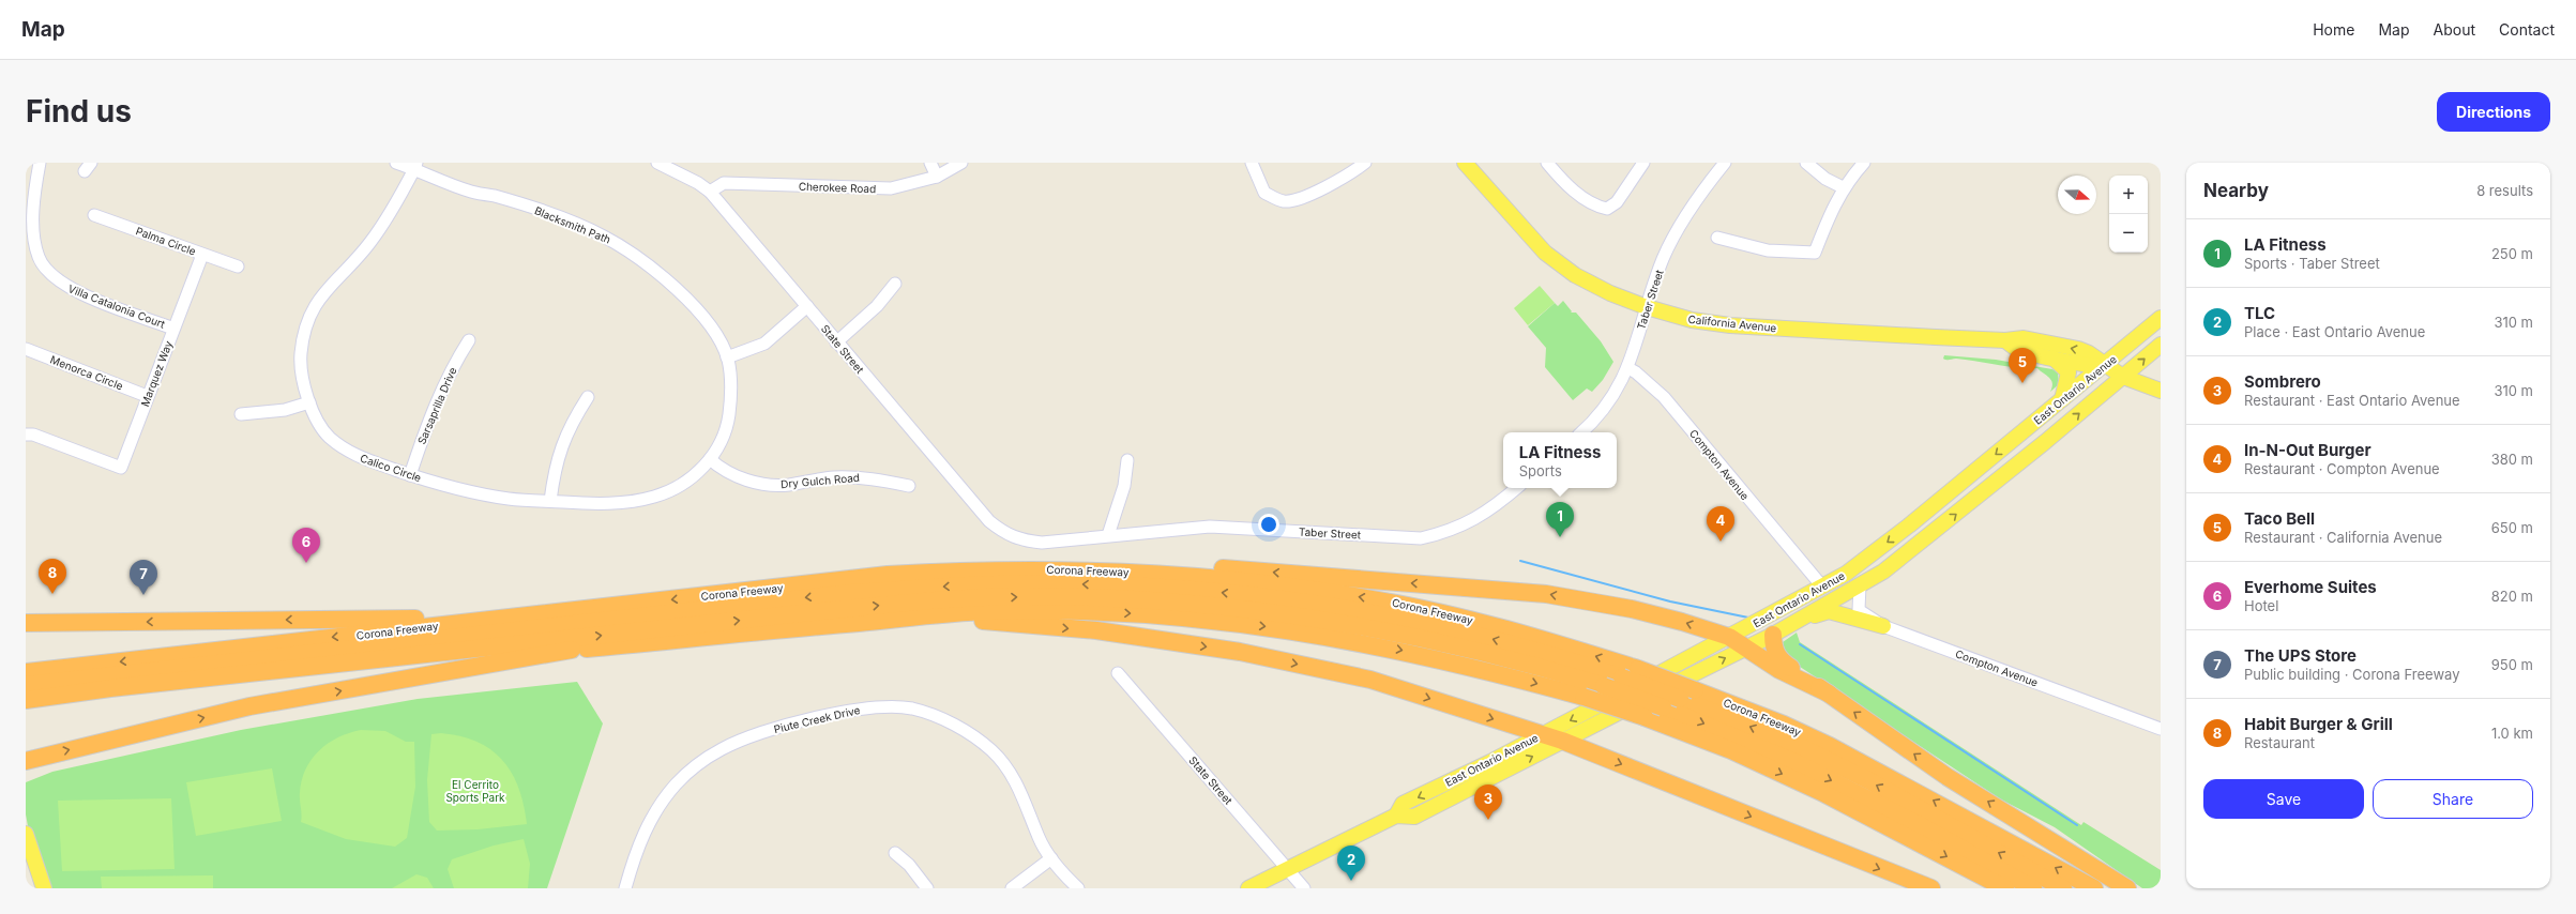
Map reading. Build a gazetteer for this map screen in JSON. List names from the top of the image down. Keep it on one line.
{"streets":{"highway":["Corona Freeway"],"main road":["California Avenue","East Ontario Avenue"],"street":["Cherokee Road","Blacksmith Path","Palma Circle","Taber Street","Villa Catalonia Court","State Street","Menorca Circle","Marquez Way","Sarsaprilla Drive","Compton Avenue","Calico Circle","Dry Gulch Road","Piute Creek Drive"]},"crossings":[["Cherokee Road","State Street"],["Blacksmith Path","Calico Circle"],["Blacksmith Path","Dry Gulch Road"],["Palma Circle","Marquez Way"],["Taber Street","California Avenue"],["Taber Street","State Street"],["Taber Street","Compton Avenue"],["Villa Catalonia Court","Marquez Way"],["California Avenue","East Ontario Avenue"],["State Street","East Ontario Avenue"],["Menorca Circle","Marquez Way"],["East Ontario Avenue","Compton Avenue"],["Sarsaprilla Drive","Calico Circle"],["Calico Circle","Dry Gulch Road"]],"parks":["El Cerrito Sports Park"],"north":"right","page":{"header":"Map","nav":["Home","Map","About","Contact"],"buttons":["Directions",["Save","Share"]],"title":"Find us","heading":["Nearby","8 results"],"map_buttons":["+","−"],"list":[{"mark":"1","name":"LA Fitness","note":"Sports · Taber Street","value":"250 m"},{"mark":"2","name":"TLC","note":"Place · East Ontario Avenue","value":"310 m"},{"mark":"3","name":"Sombrero","note":"Restaurant · East Ontario Avenue","value":"310 m"},{"mark":"4","name":"In-N-Out Burger","note":"Restaurant · Compton Avenue","value":"380 m"},{"mark":"5","name":"Taco Bell","note":"Restaurant · California Avenue","value":"650 m"},{"mark":"6","name":"Everhome Suites","note":"Hotel","value":"820 m"},{"mark":"7","name":"The UPS Store","note":"Public building · Corona Freeway","value":"950 m"},{"mark":"8","name":"Habit Burger & Grill","note":"Restaurant","value":"1.0 km"}],"pins":["5","1","4","6","8","7","3","2"],"popup":["LA Fitness","Sports"]}}
